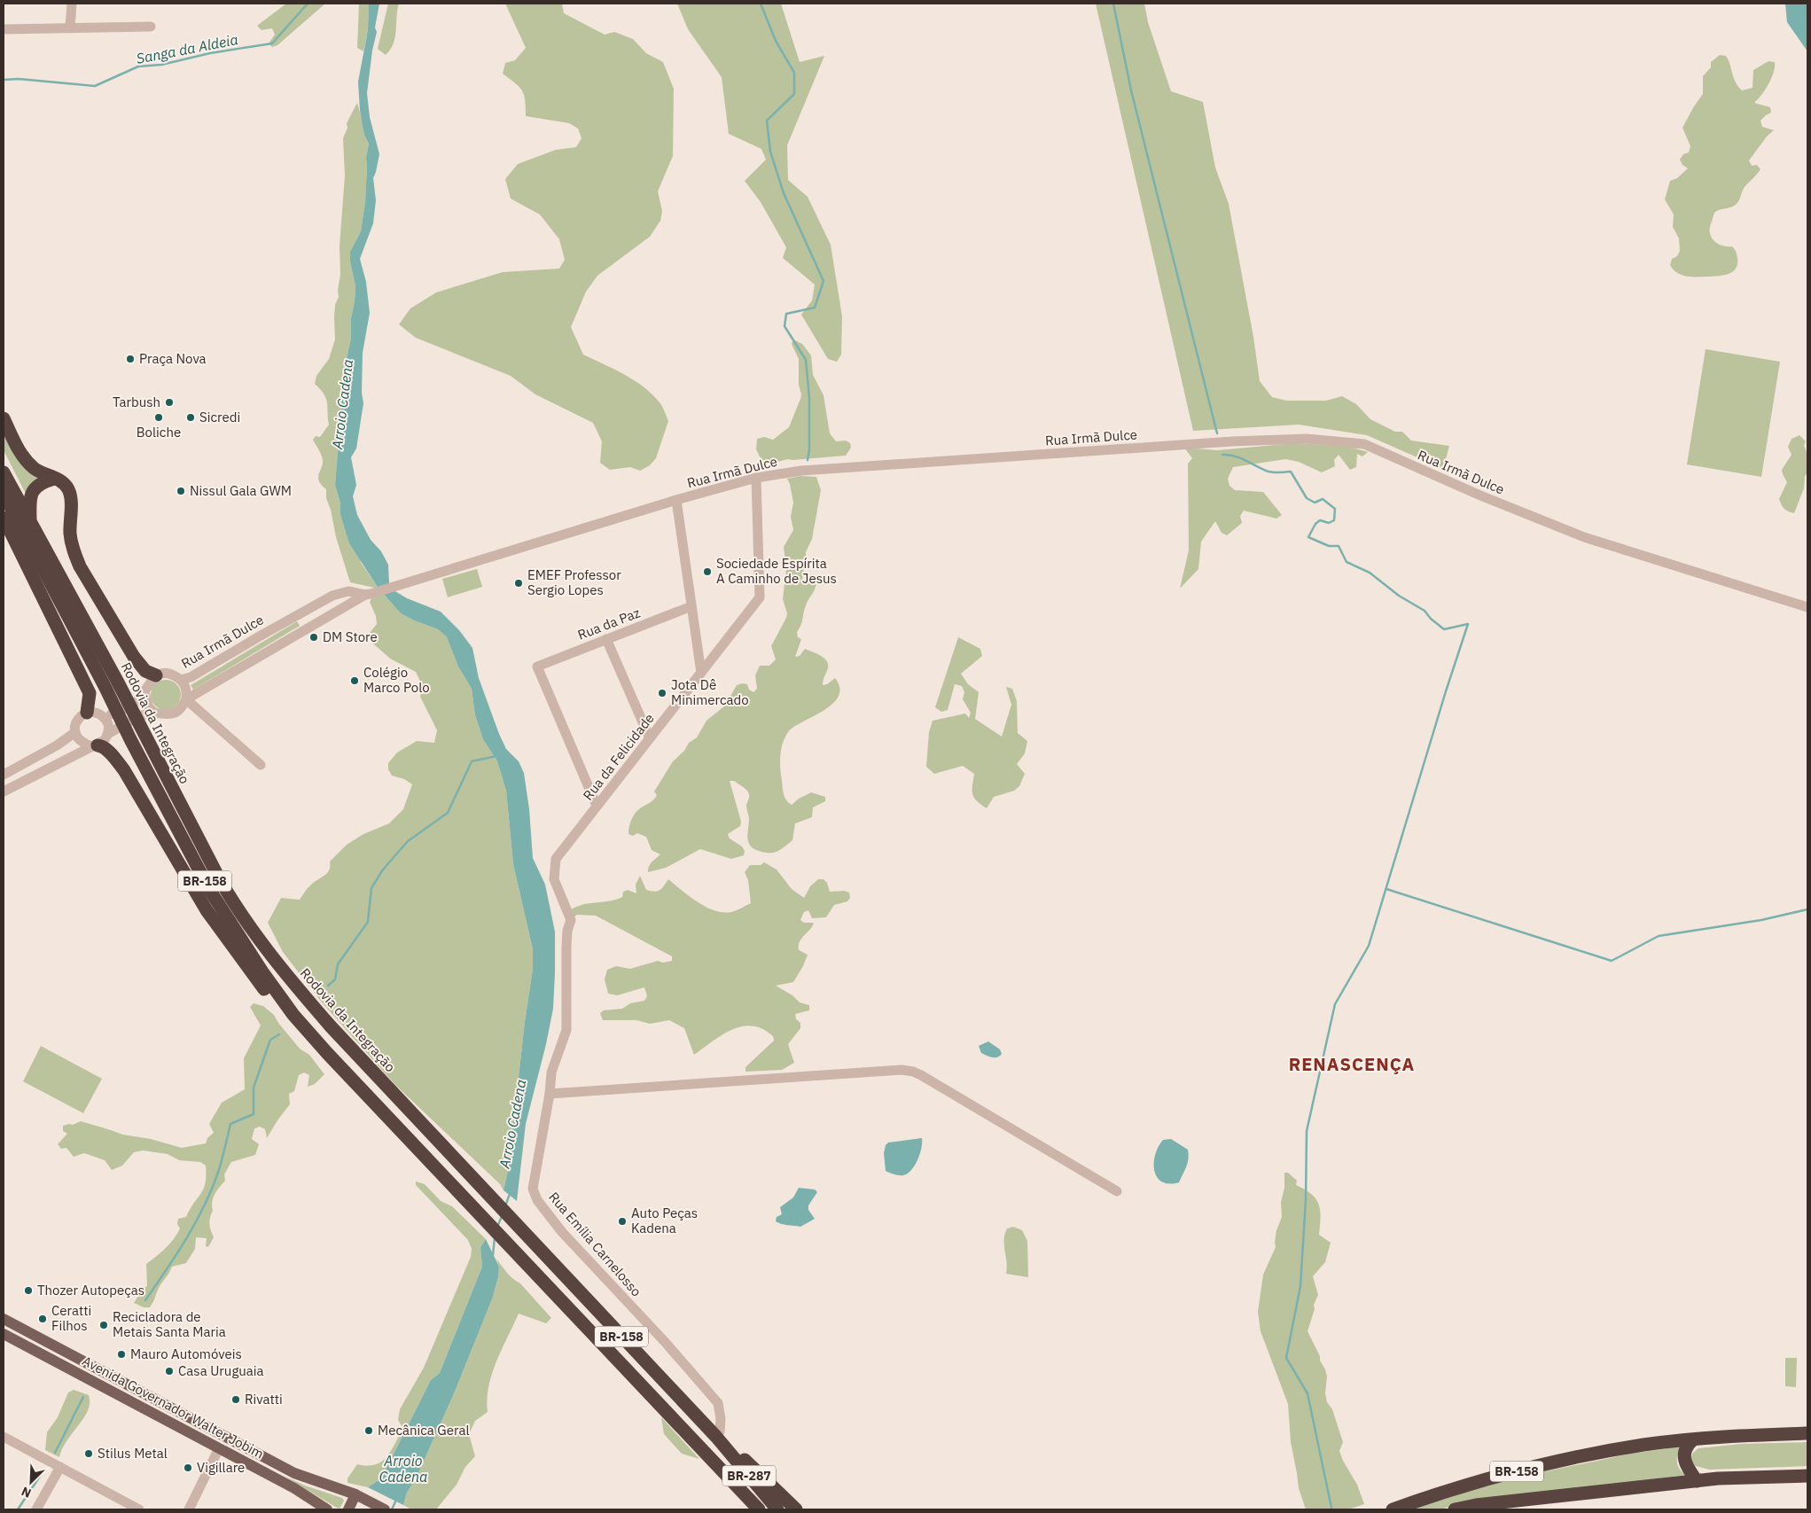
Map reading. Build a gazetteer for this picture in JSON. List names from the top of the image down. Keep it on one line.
{"streets":{"highway":["Rodovia da Integração","BR-158","BR-287"],"main road":["Avenida Governador Walter Jobim"],"street":["Rua Irmã Dulce","Rua da Paz","Rua da Felicidade","Rua Emília Carnelosso"]},"crossings":[["Rua Irmã Dulce","Rua da Felicidade"],["Rua da Paz","Rua da Felicidade"],["Rodovia da Integração","BR-158"],["Rodovia da Integração","Rua Emília Carnelosso"],["Rua da Felicidade","Rua Emília Carnelosso"],["BR-158","Rua Emília Carnelosso"]],"districts":["RENASCENÇA"],"water":["Sanga da Aldeia","Arroio Cadena"],"places":["Praça Nova","Tarbush","Boliche","Sicredi","Nissul Gala GWM","Sociedade Espírita A Caminho de Jesus","EMEF Professor Sergio Lopes","DM Store","Colégio Marco Polo","Jota Dê Minimercado","Auto Peças Kadena","Thozer Autopeças","Ceratti Filhos","Recicladora de Metais Santa Maria","Mauro Automóveis","Casa Uruguaia","Rivatti","Mecânica Geral","Stilus Metal","Vigillare"],"north":"bottom left"}
